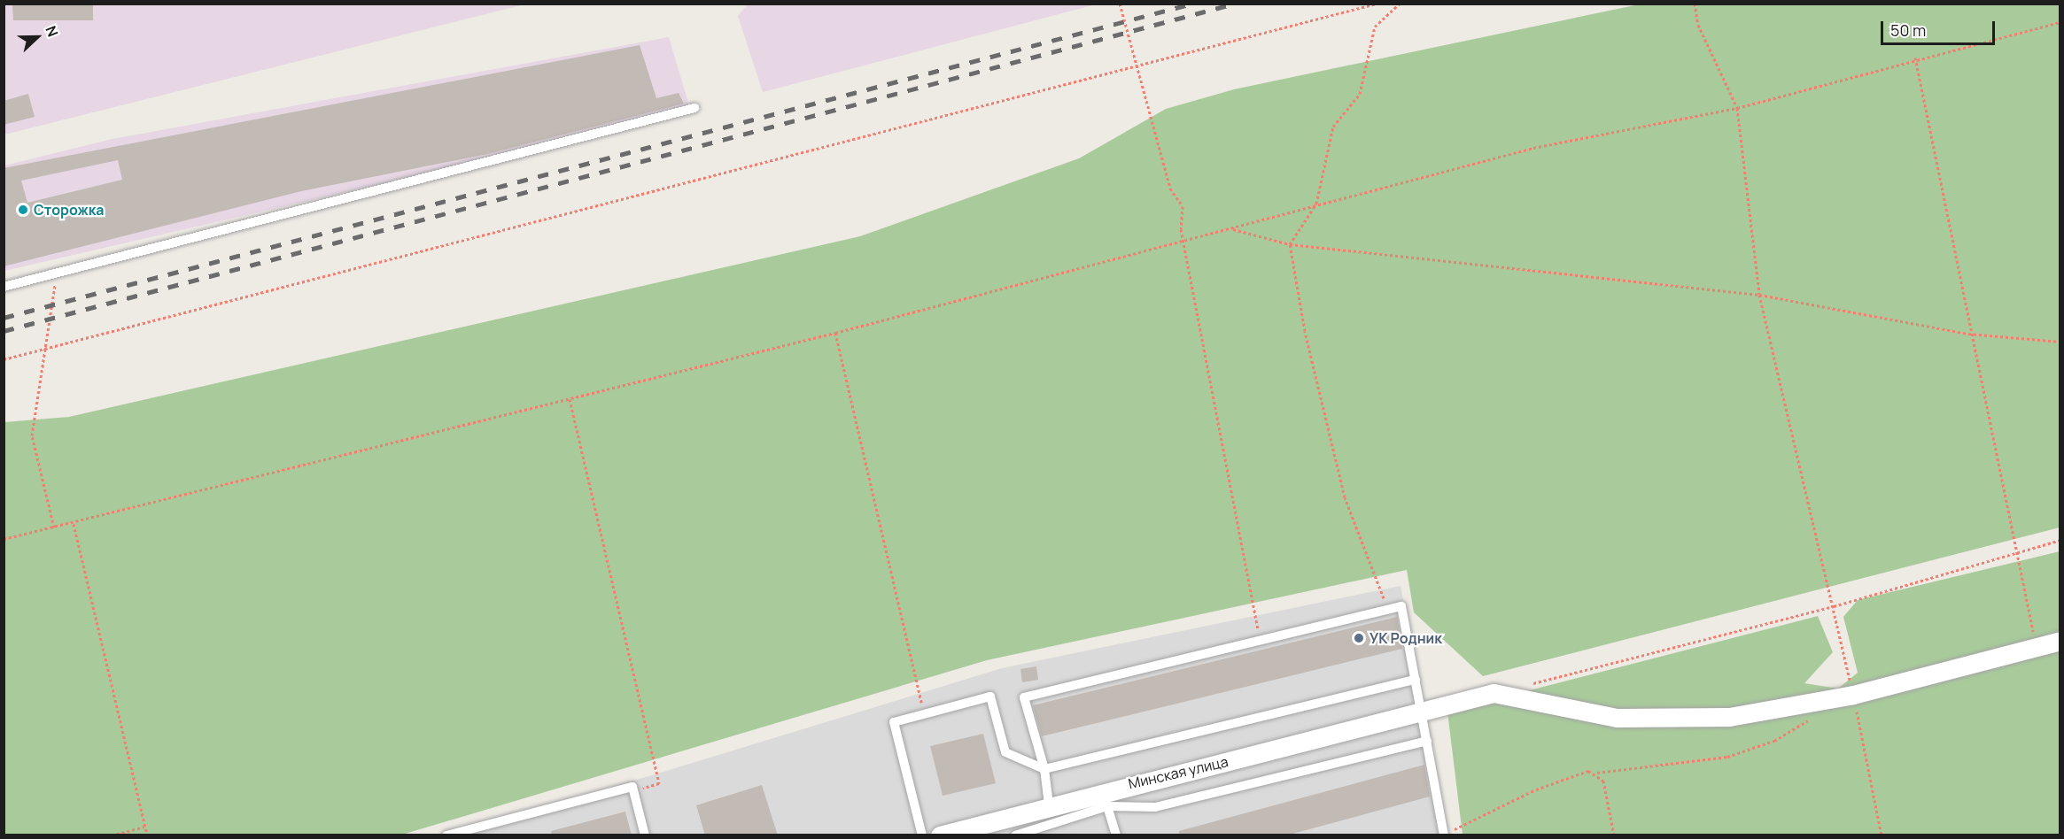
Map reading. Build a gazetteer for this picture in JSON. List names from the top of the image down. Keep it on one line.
{"streets":{"street":["Минская улица"]},"places":["Сторожка","УК Родник"],"scale_bar":"50 m","north":"right"}
